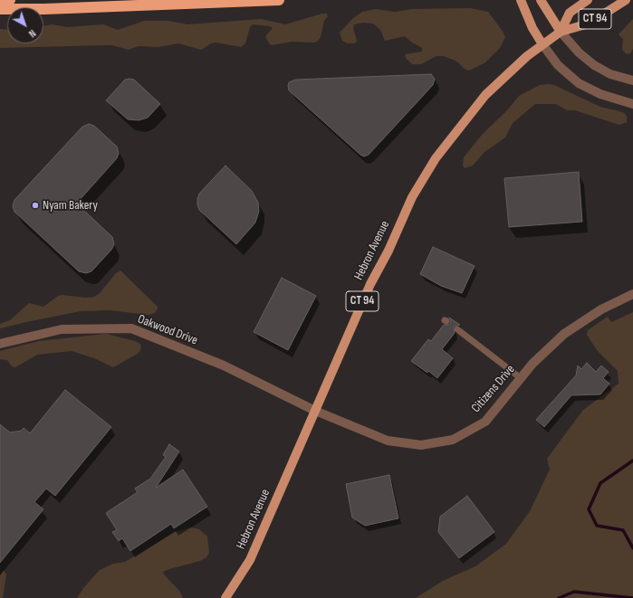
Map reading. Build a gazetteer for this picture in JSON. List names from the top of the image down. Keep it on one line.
{"streets":{"main road":["CT 94","Hebron Avenue"],"street":["Oakwood Drive","Citizens Drive"]},"crossings":[["Hebron Avenue","Oakwood Drive"],["Hebron Avenue","Citizens Drive"],["Oakwood Drive","Citizens Drive"]],"places":["Nyam Bakery"],"north":"bottom right"}
